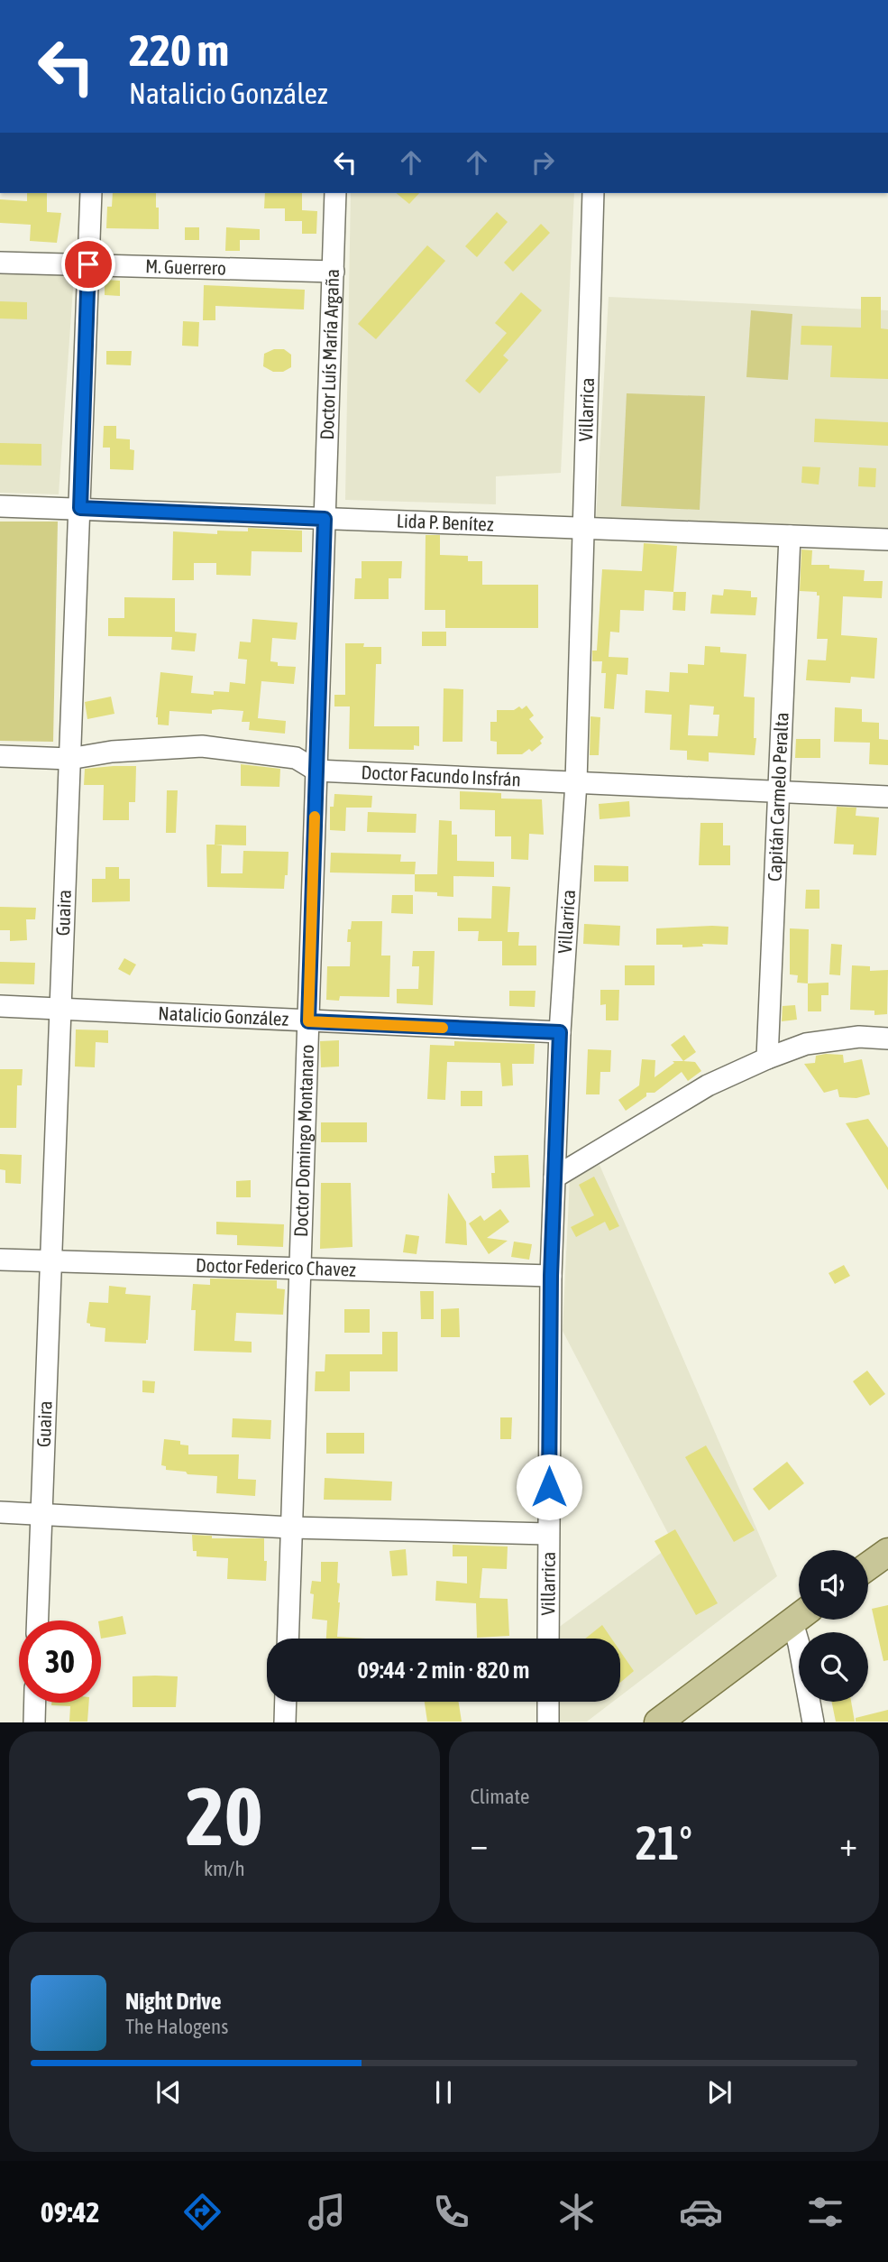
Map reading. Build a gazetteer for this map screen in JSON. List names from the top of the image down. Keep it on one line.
{"streets":{"street":["M. Guerrero","Doctor Luís María Argaña","Villarrica","Lida P. Benítez","Doctor Facundo Insfrán","Capitán Carmelo Peralta","Guaira","Natalicio González","Doctor Domingo Montanaro","Doctor Federico Chavez"]},"crossings":[["M. Guerrero","Doctor Luís María Argaña"],["M. Guerrero","Guaira"],["Doctor Luís María Argaña","Lida P. Benítez"],["Doctor Luís María Argaña","Doctor Domingo Montanaro"],["Villarrica","Lida P. Benítez"],["Villarrica","Doctor Facundo Insfrán"],["Villarrica","Natalicio González"],["Villarrica","Doctor Federico Chavez"],["Lida P. Benítez","Capitán Carmelo Peralta"],["Lida P. Benítez","Guaira"],["Lida P. Benítez","Doctor Domingo Montanaro"],["Doctor Facundo Insfrán","Capitán Carmelo Peralta"],["Doctor Facundo Insfrán","Guaira"],["Doctor Facundo Insfrán","Doctor Domingo Montanaro"],["Guaira","Natalicio González"],["Guaira","Doctor Federico Chavez"],["Natalicio González","Doctor Domingo Montanaro"],["Doctor Domingo Montanaro","Doctor Federico Chavez"]],"page":{"turn":["220 m","Natalicio González"],"limit":"30","trip":"09:44 · 2 min · 820 m","tile":[["20","km/h"],"Climate"],"heat":["−","21°","+"],"song":["Night Drive","The Halogens"],"tabs":"09:42"}}
